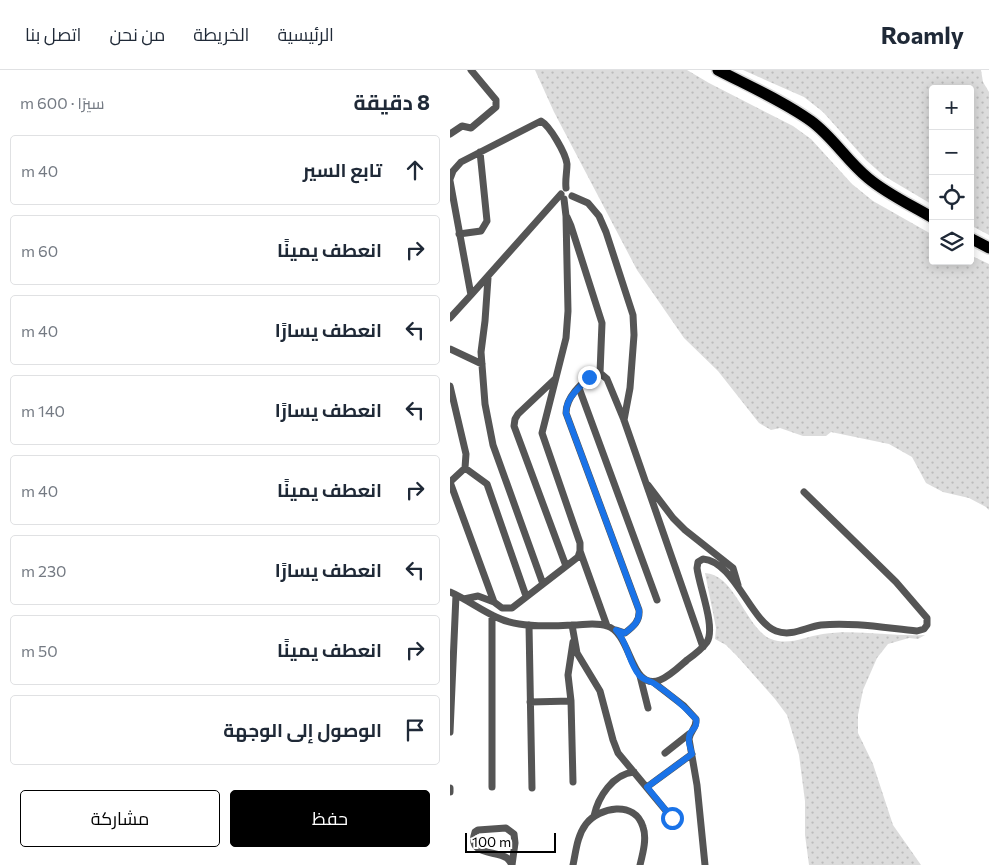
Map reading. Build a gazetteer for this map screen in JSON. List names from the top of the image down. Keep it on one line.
{"scale_bar":"100 m","page":{"header":"Roamly","nav":["الرئيسية","الخريطة","من نحن","اتصل بنا"],"heading":["8 دقيقة","سيرًا · 600 m"],"map_buttons":["+","−"],"list":[["تابع السير","40 m"],["انعطف يمينًا","60 m"],["انعطف يسارًا","40 m"],["انعطف يسارًا","140 m"],["انعطف يمينًا","40 m"],["انعطف يسارًا","230 m"],["انعطف يمينًا","50 m"],"الوصول إلى الوجهة"],"buttons":["حفظ","مشاركة"],"scale":"100 m"}}
